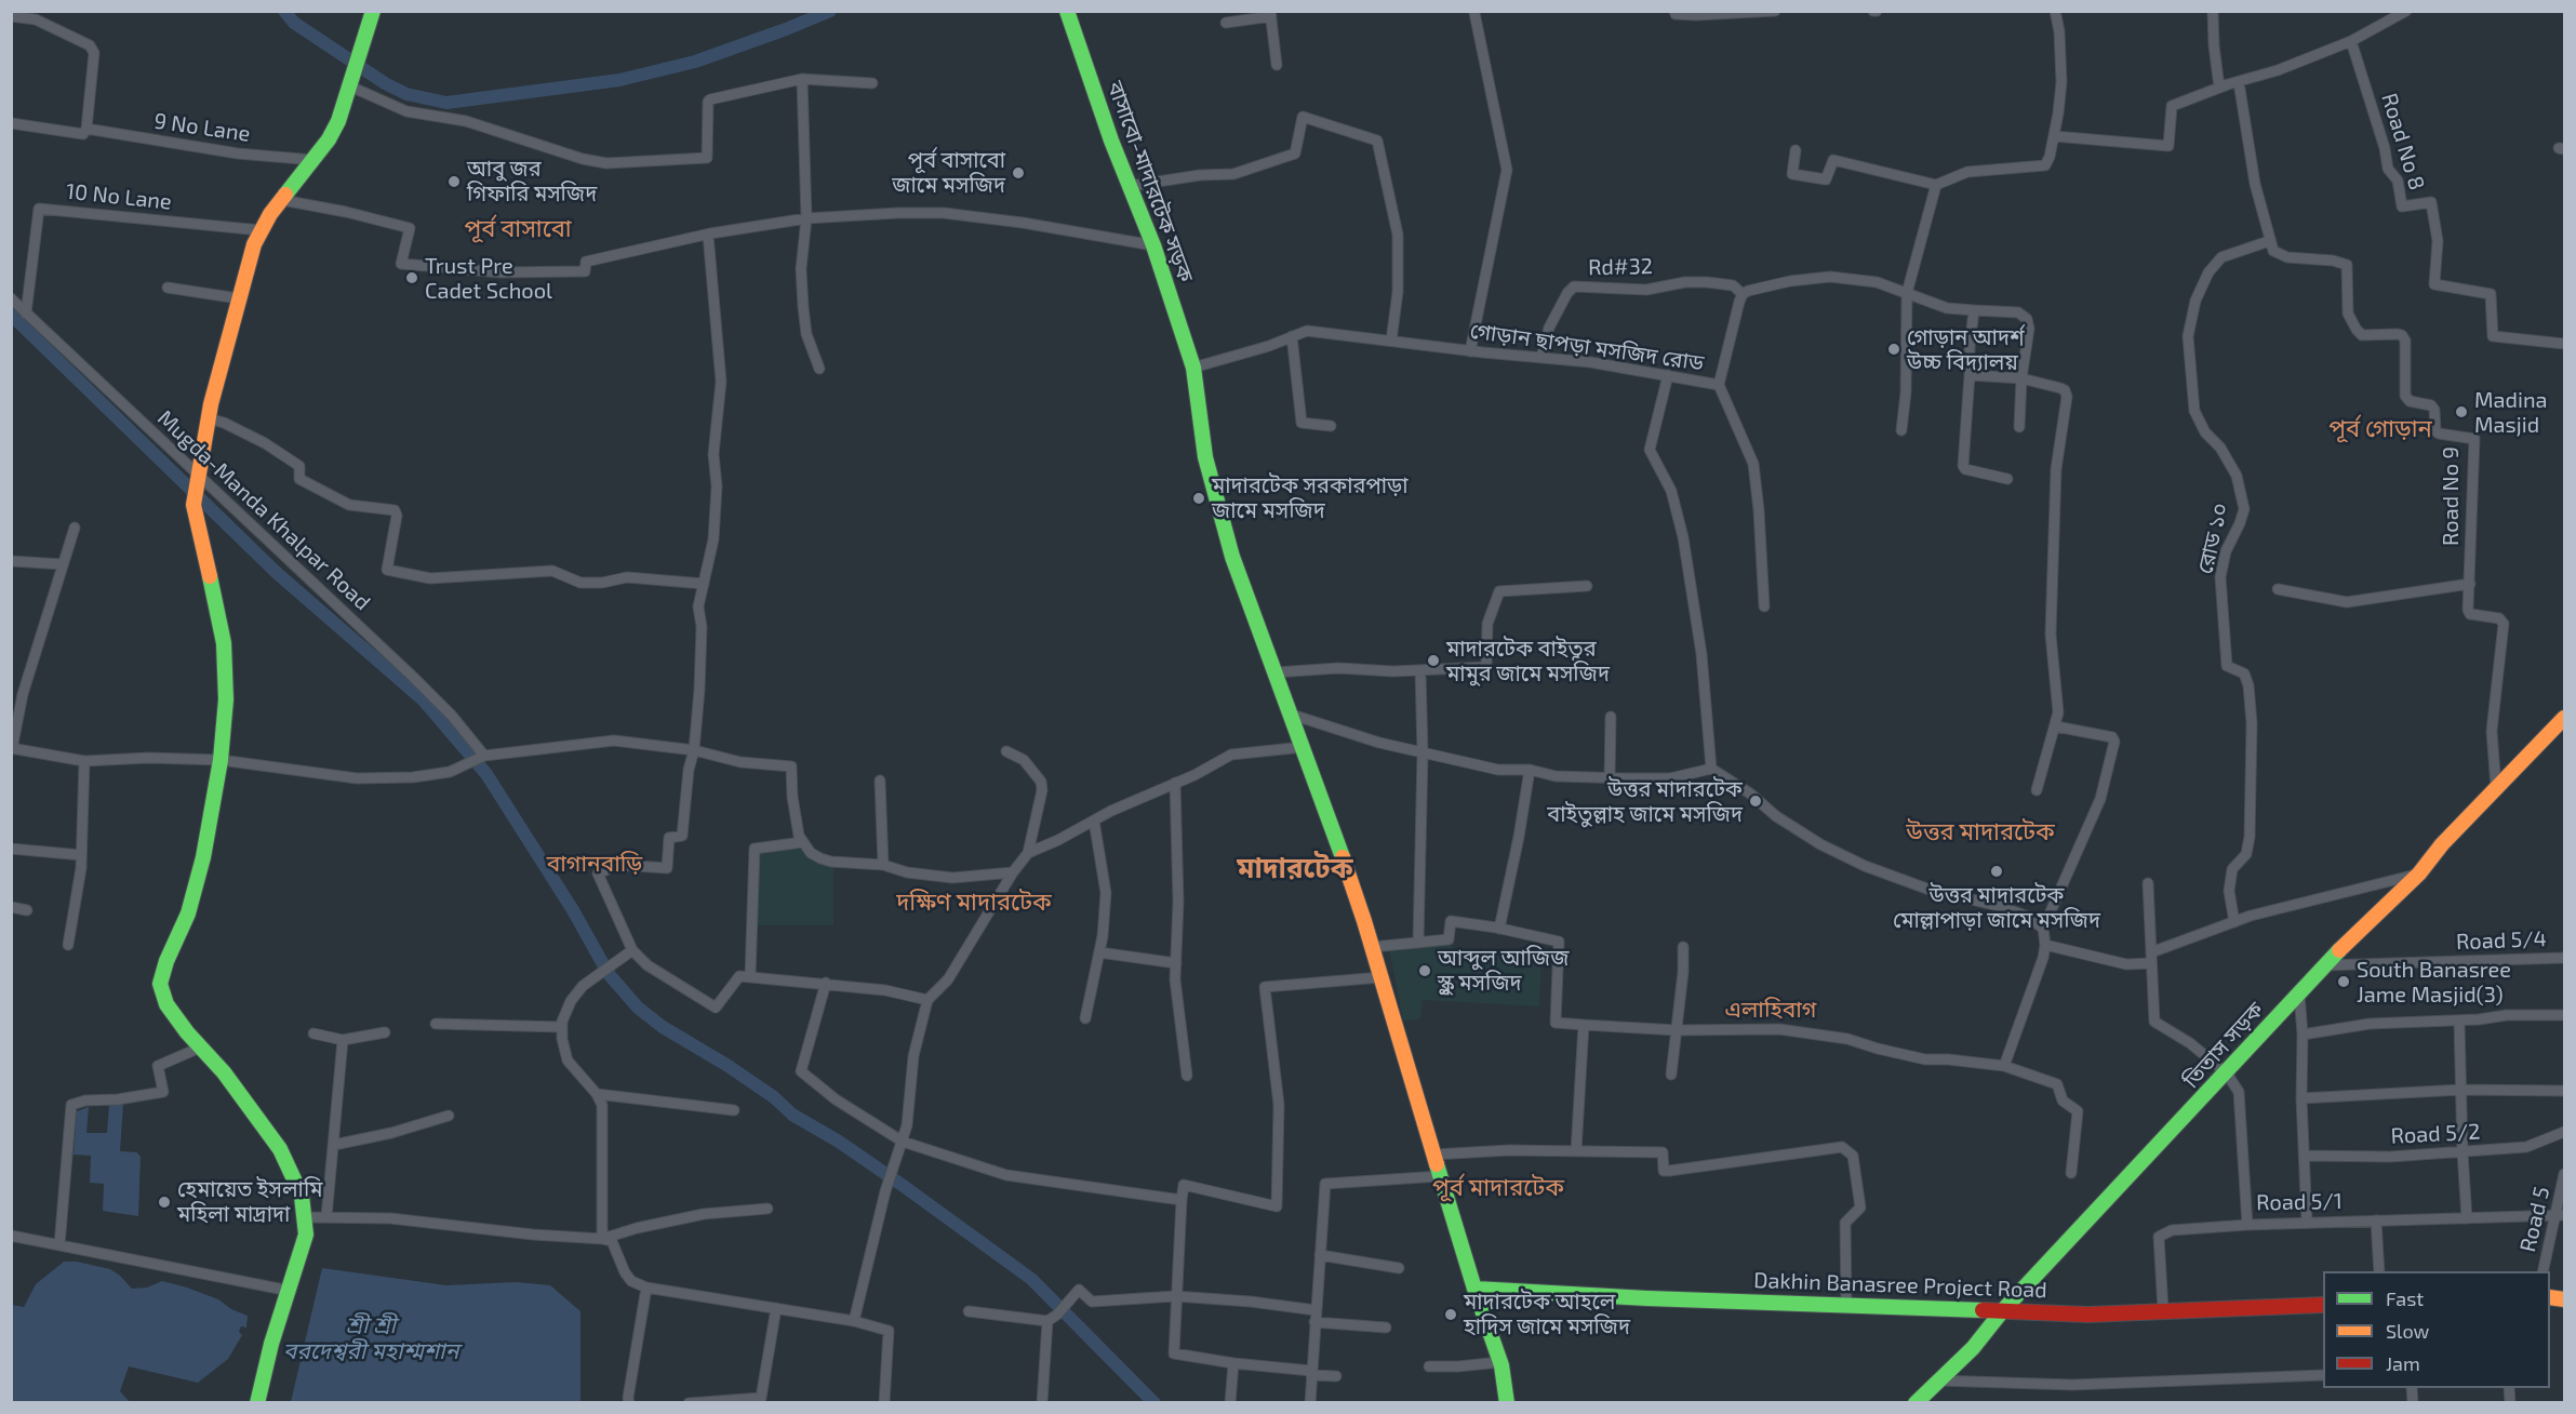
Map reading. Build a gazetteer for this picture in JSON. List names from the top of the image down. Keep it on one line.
{"streets":{"street":["9 No Lane","Road No 8","বাসাবো-মাদারটেক সড়ক","10 No Lane","Rd#32","গোড়ান ছাপড়া মসজিদ রোড","Road No 9","Mugda-Manda Khalpar Road","রোড ১০","Road 5/4","তিতাস সড়ক","Road 5/2","Road 5/1","Road 5","Dakhin Banasree Project Road"]},"crossings":[["বাসাবো-মাদারটেক সড়ক","গোড়ান ছাপড়া মসজিদ রোড"],["বাসাবো-মাদারটেক সড়ক","Dakhin Banasree Project Road"],["10 No Lane","Mugda-Manda Khalpar Road"],["Rd#32","গোড়ান ছাপড়া মসজিদ রোড"],["Road No 9","রোড ১০"],["Road No 9","তিতাস সড়ক"],["Road 5/4","তিতাস সড়ক"],["তিতাস সড়ক","Road 5/1"],["তিতাস সড়ক","Dakhin Banasree Project Road"],["Road 5/1","Road 5"]],"districts":["পূর্ব বাসাবো","পূর্ব গোড়ান","উত্তর মাদারটেক","বাগানবাড়ি","মাদারটেক","দক্ষিণ মাদারটেক","এলাহিবাগ","পূর্ব মাদারটেক"],"water":["শ্রী শ্রী বরদেশ্বরী মহাশ্মশান"],"places":["পূর্ব বাসাবো জামে মসজিদ","আবু জর গিফারি মসজিদ","Trust Pre Cadet School","গোড়ান আদর্শ উচ্চ বিদ্যালয়","Madina Masjid","মাদারটেক সরকারপাড়া জামে মসজিদ","মাদারটেক বাইতুর মামুর জামে মসজিদ","উত্তর মাদারটেক বাইতুল্লাহ জামে মসজিদ","উত্তর মাদারটেক মোল্লাপাড়া জামে মসজিদ","আব্দুল আজিজ স্কুল মসজিদ","South Banasree Jame Masjid(3)","হেমায়েত ইসলামি মহিলা মাদ্রাদা","মাদারটেক আহলে হাদিস জামে মসজিদ"],"legend":["Fast","Slow","Jam"]}
